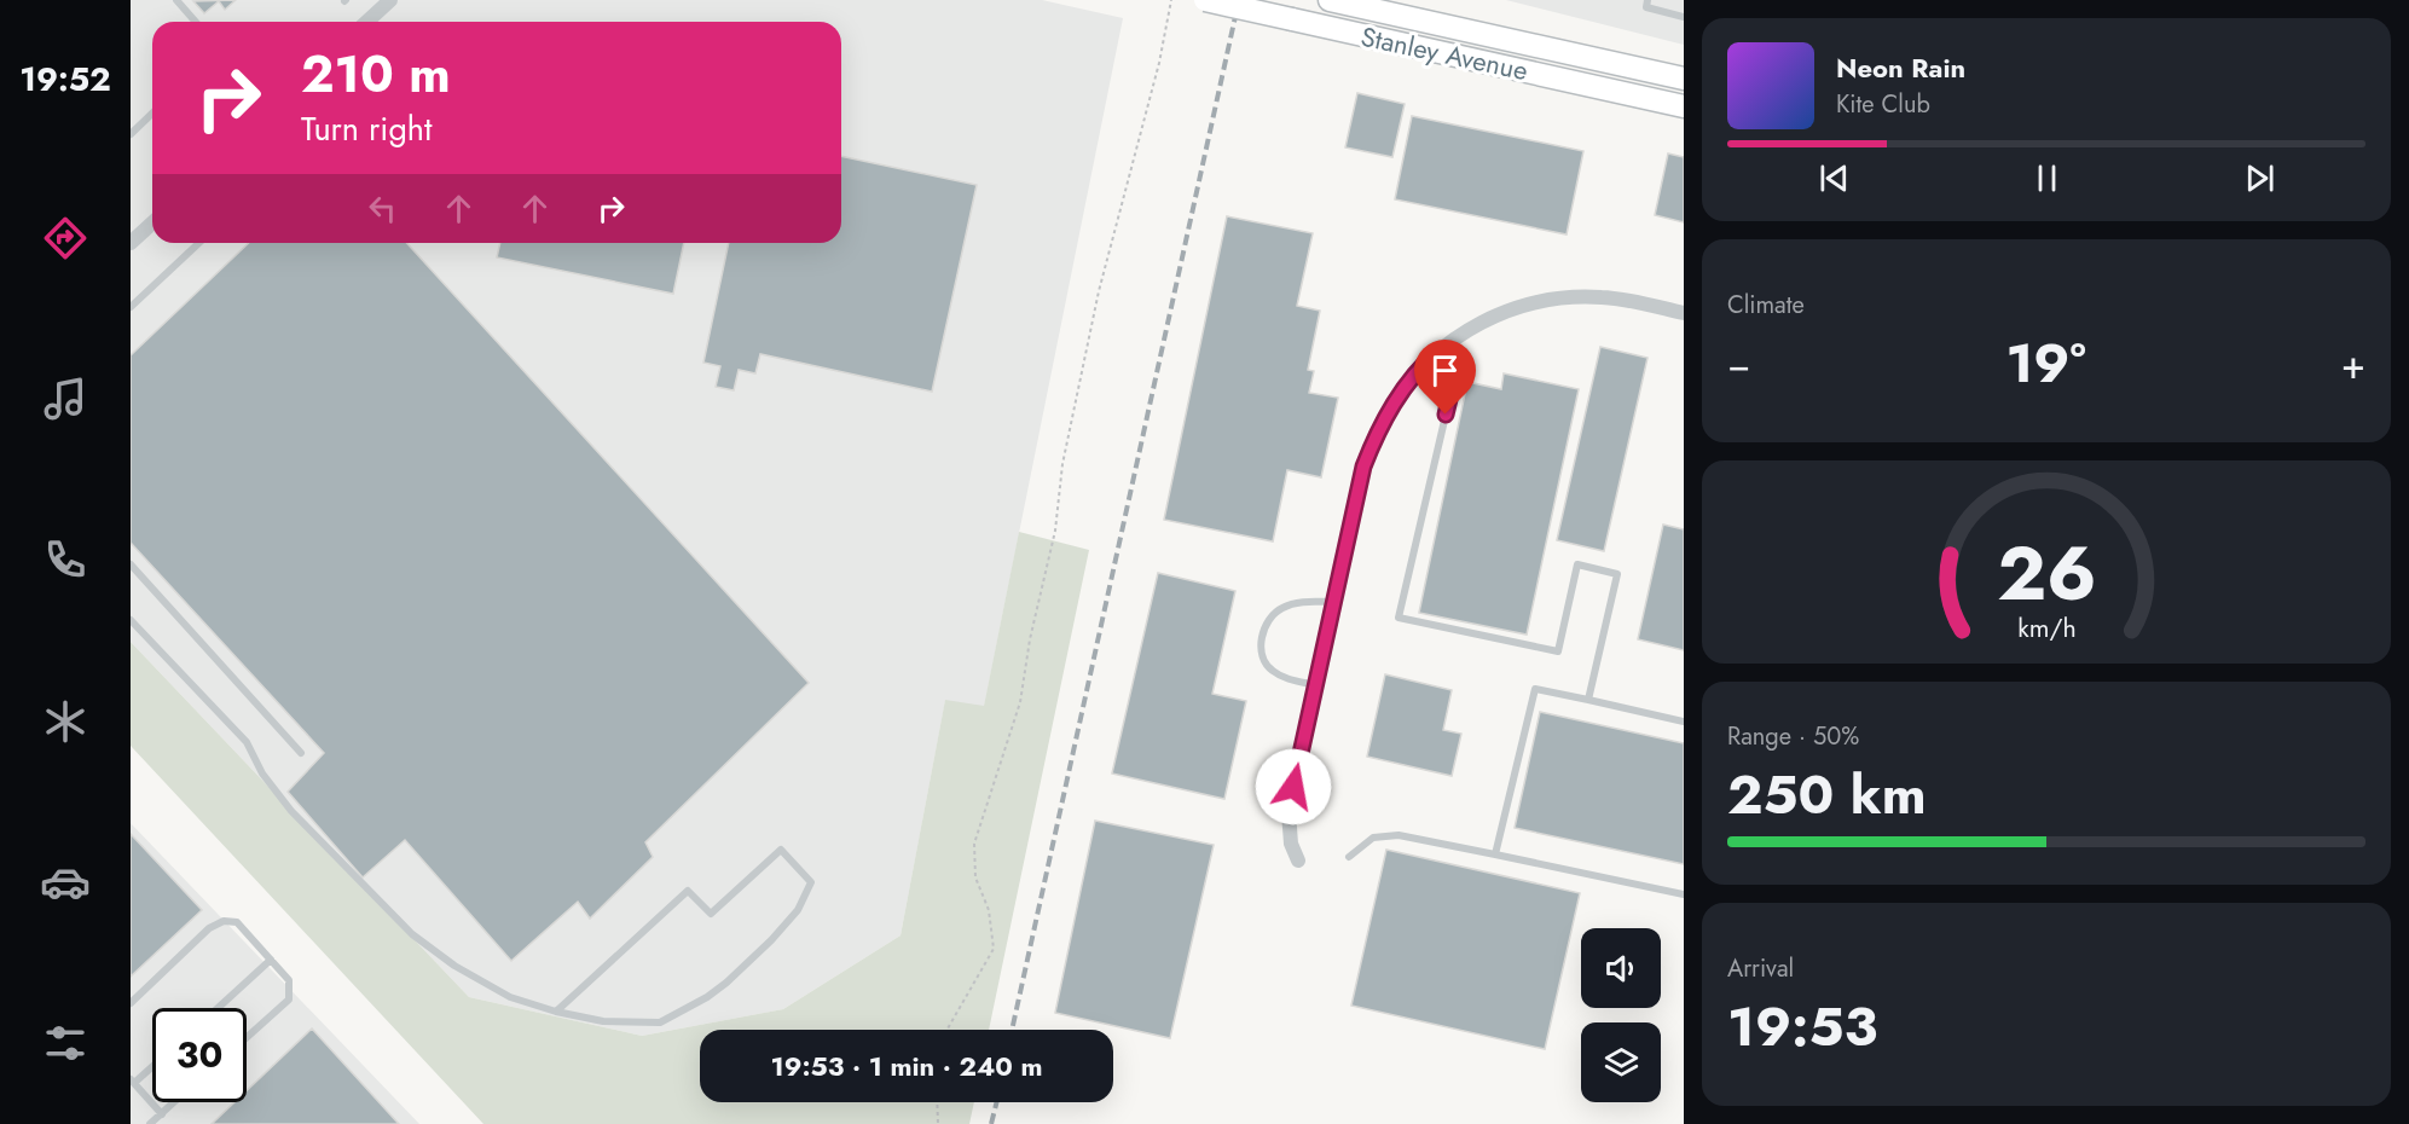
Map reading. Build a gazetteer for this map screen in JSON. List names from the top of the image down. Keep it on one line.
{"streets":{"main road":["Stanley Avenue"]},"page":{"tabs":"19:52","turn":["210 m","Turn right"],"song":["Neon Rain","Kite Club"],"tile":["Climate",["Range · 50%","250 km"],["Arrival","19:53"]],"heat":["−","19°","+"],"limit":"30","trip":"19:53 · 1 min · 240 m","gauge":["26","km/h"]}}
